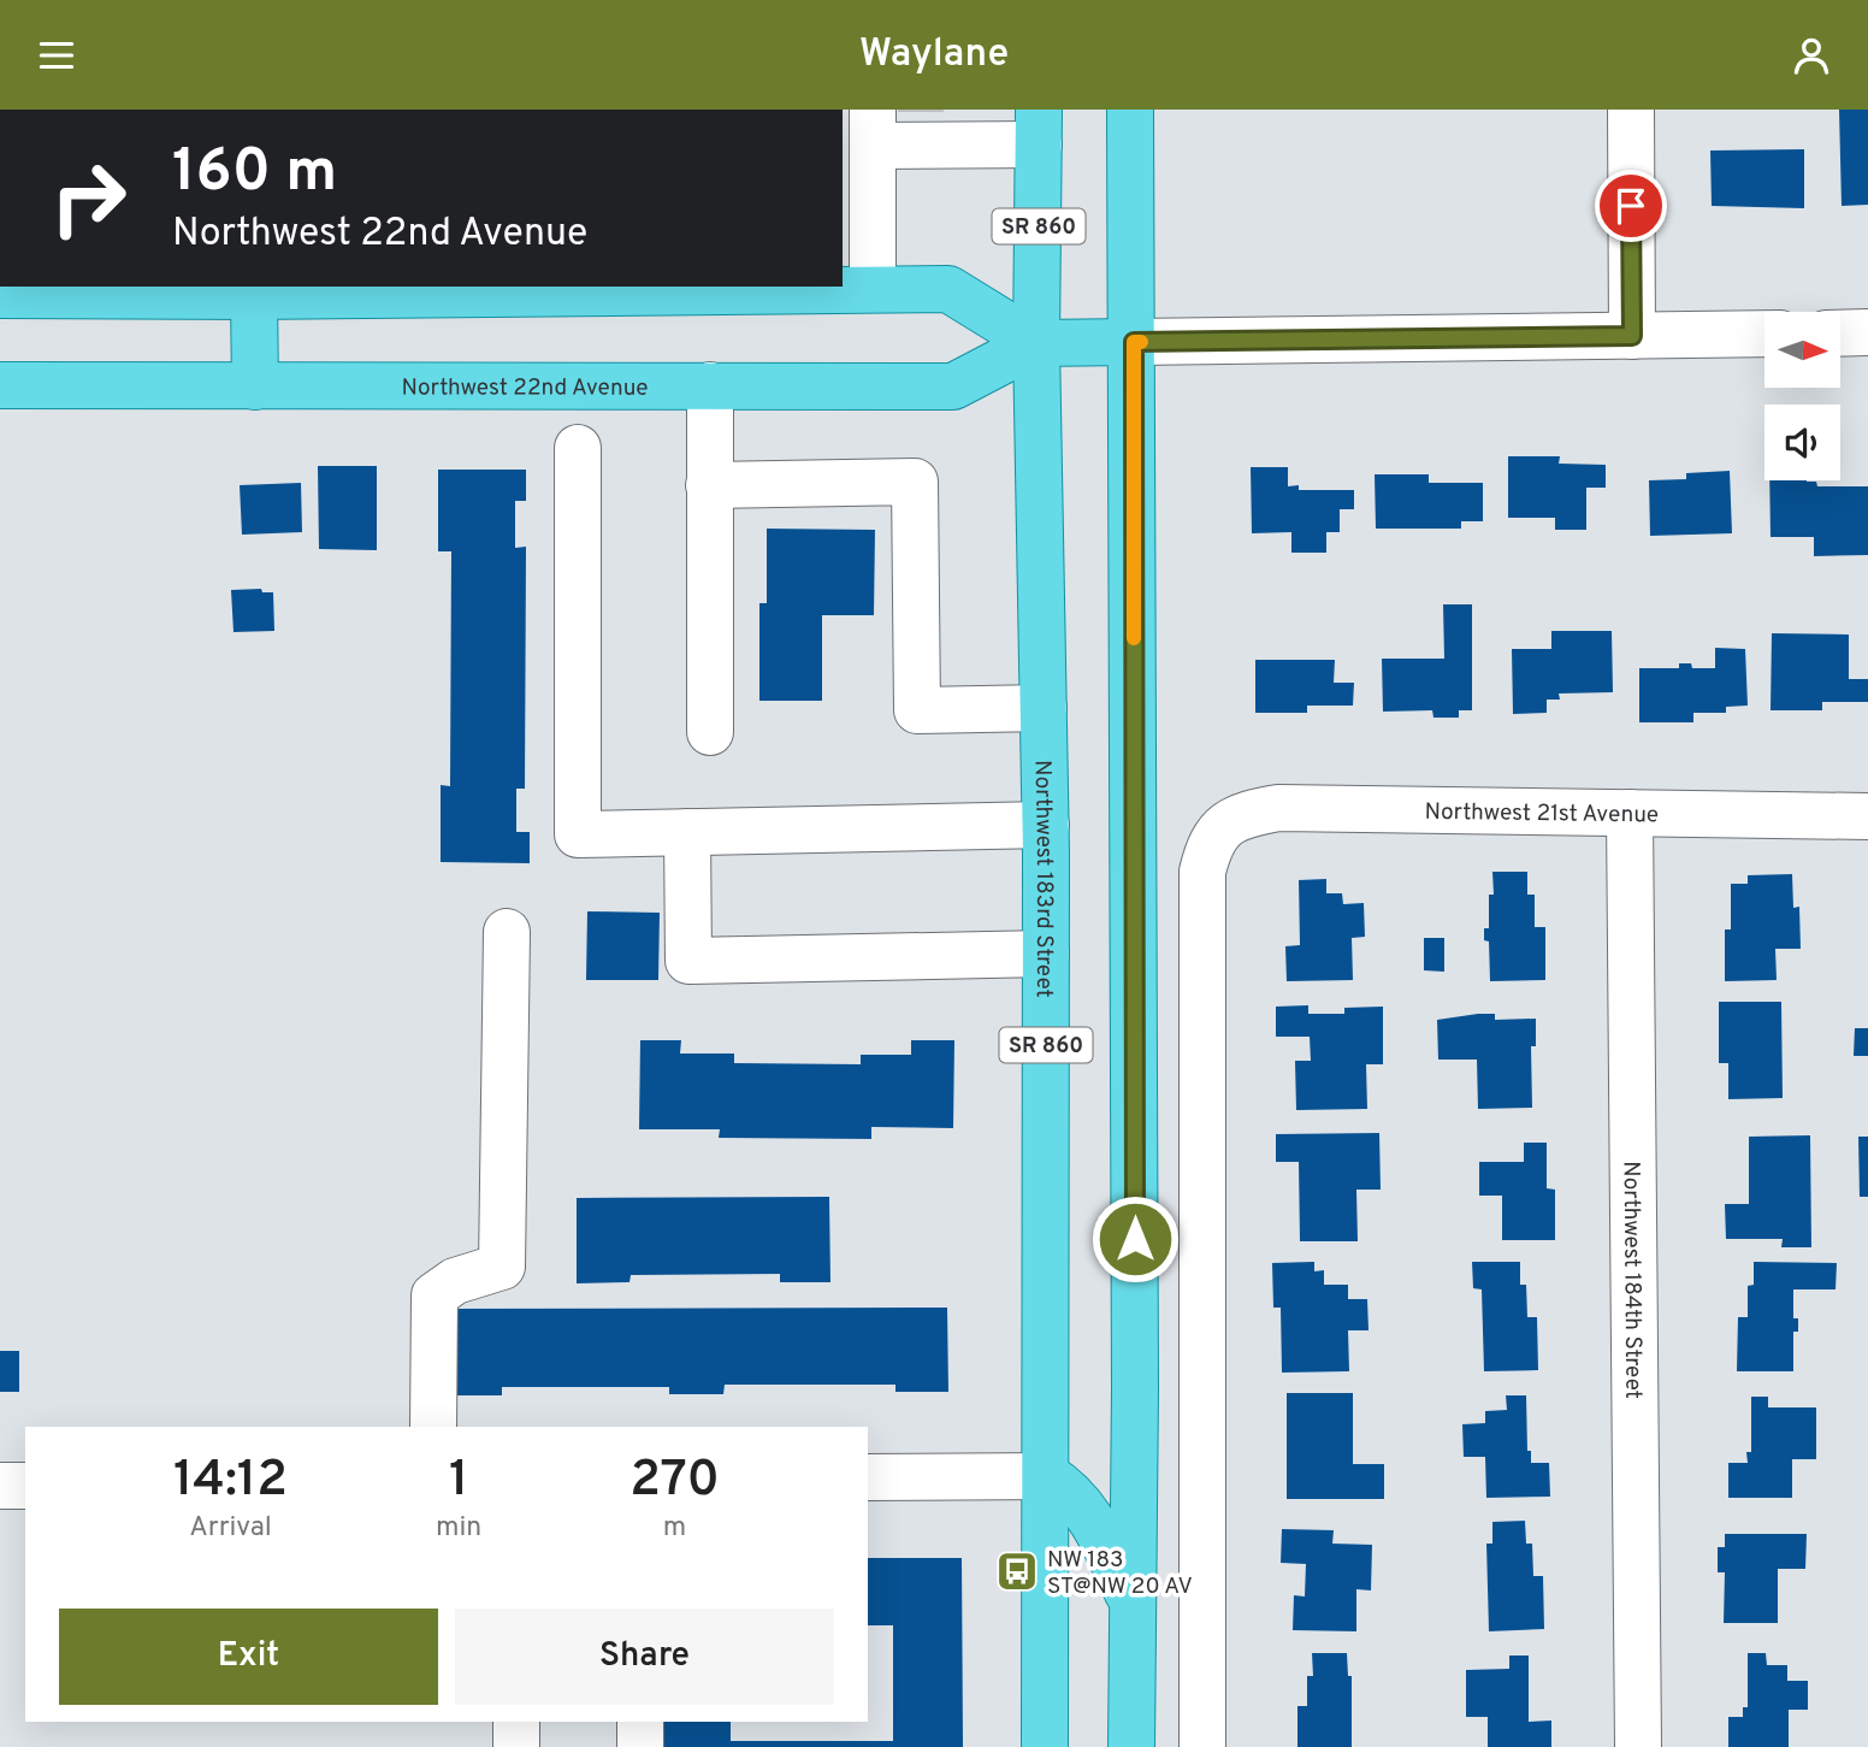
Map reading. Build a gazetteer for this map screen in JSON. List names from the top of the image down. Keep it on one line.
{"streets":{"main road":["SR 860","Northwest 22nd Avenue","Northwest 183rd Street"],"street":["Northwest 21st Avenue","Northwest 184th Street"]},"crossings":[["Northwest 22nd Avenue","Northwest 183rd Street"],["Northwest 21st Avenue","Northwest 184th Street"]],"places":{"bus stop":["NW 183 ST@NW 20 AV"]},"north":"right","page":{"header":"Waylane","turn":["160 m","Northwest 22nd Avenue"],"eta":["14:12","Arrival","1","min","270","m"],"buttons":["Exit","Share"]}}
